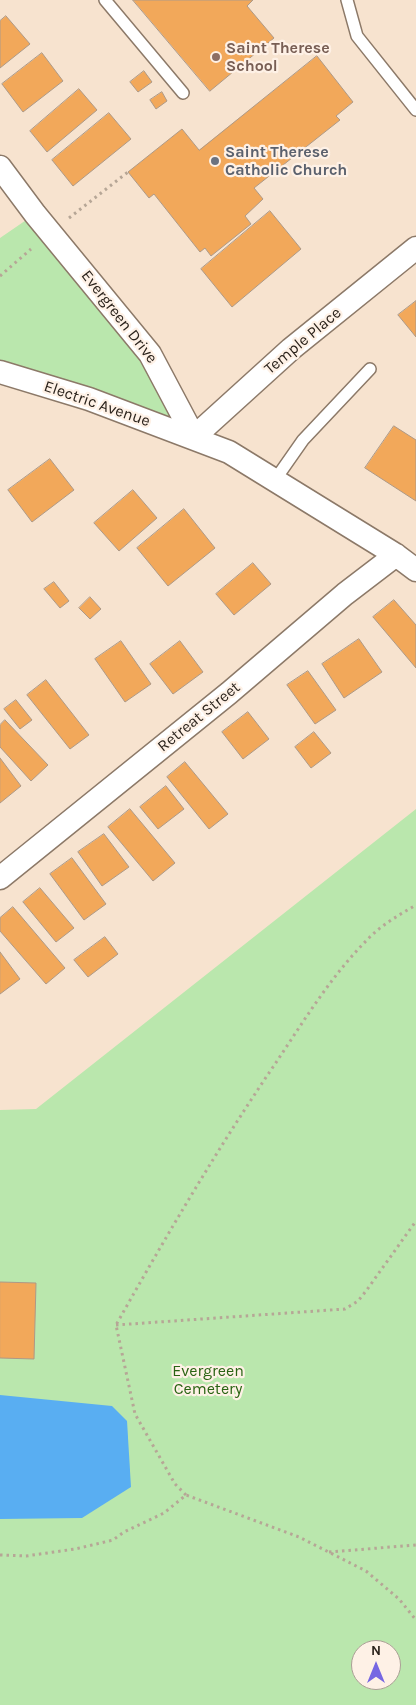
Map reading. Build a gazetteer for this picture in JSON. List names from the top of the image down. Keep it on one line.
{"streets":{"street":["Evergreen Drive","Temple Place","Electric Avenue","Retreat Street"]},"crossings":[["Evergreen Drive","Temple Place"],["Evergreen Drive","Electric Avenue"],["Temple Place","Electric Avenue"]],"parks":["Evergreen Cemetery"],"places":["Saint Therese School","Saint Therese Catholic Church"],"north":"top"}
